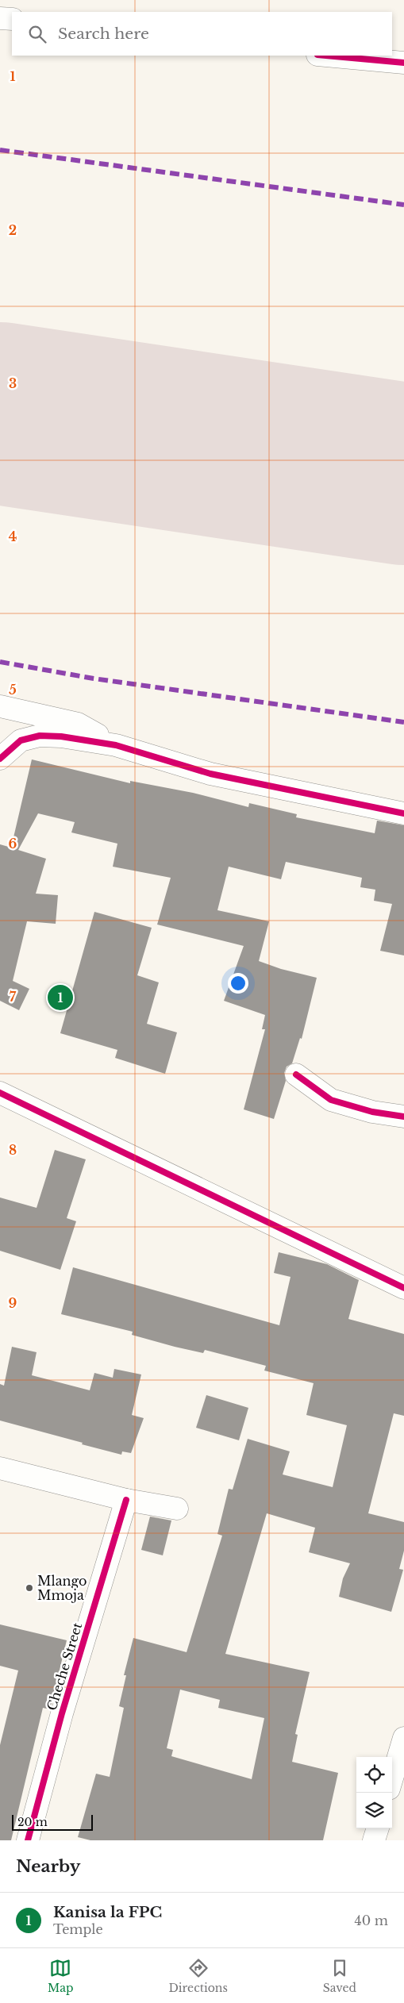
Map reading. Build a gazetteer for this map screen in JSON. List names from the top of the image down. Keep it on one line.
{"streets":{"street":["Cheche Street"]},"places":["Mlango Mmoja"],"scale_bar":"20 m","page":{"search":"Search here","pins":"1","scale":"20 m","heading":"Nearby","list":[{"mark":"1","name":"Kanisa la FPC","note":"Temple","value":"40 m"}],"nav":["Map","Directions","Saved"]},"grid":{"rows":["1","2","3","4","5","6","7","8","9"]}}
